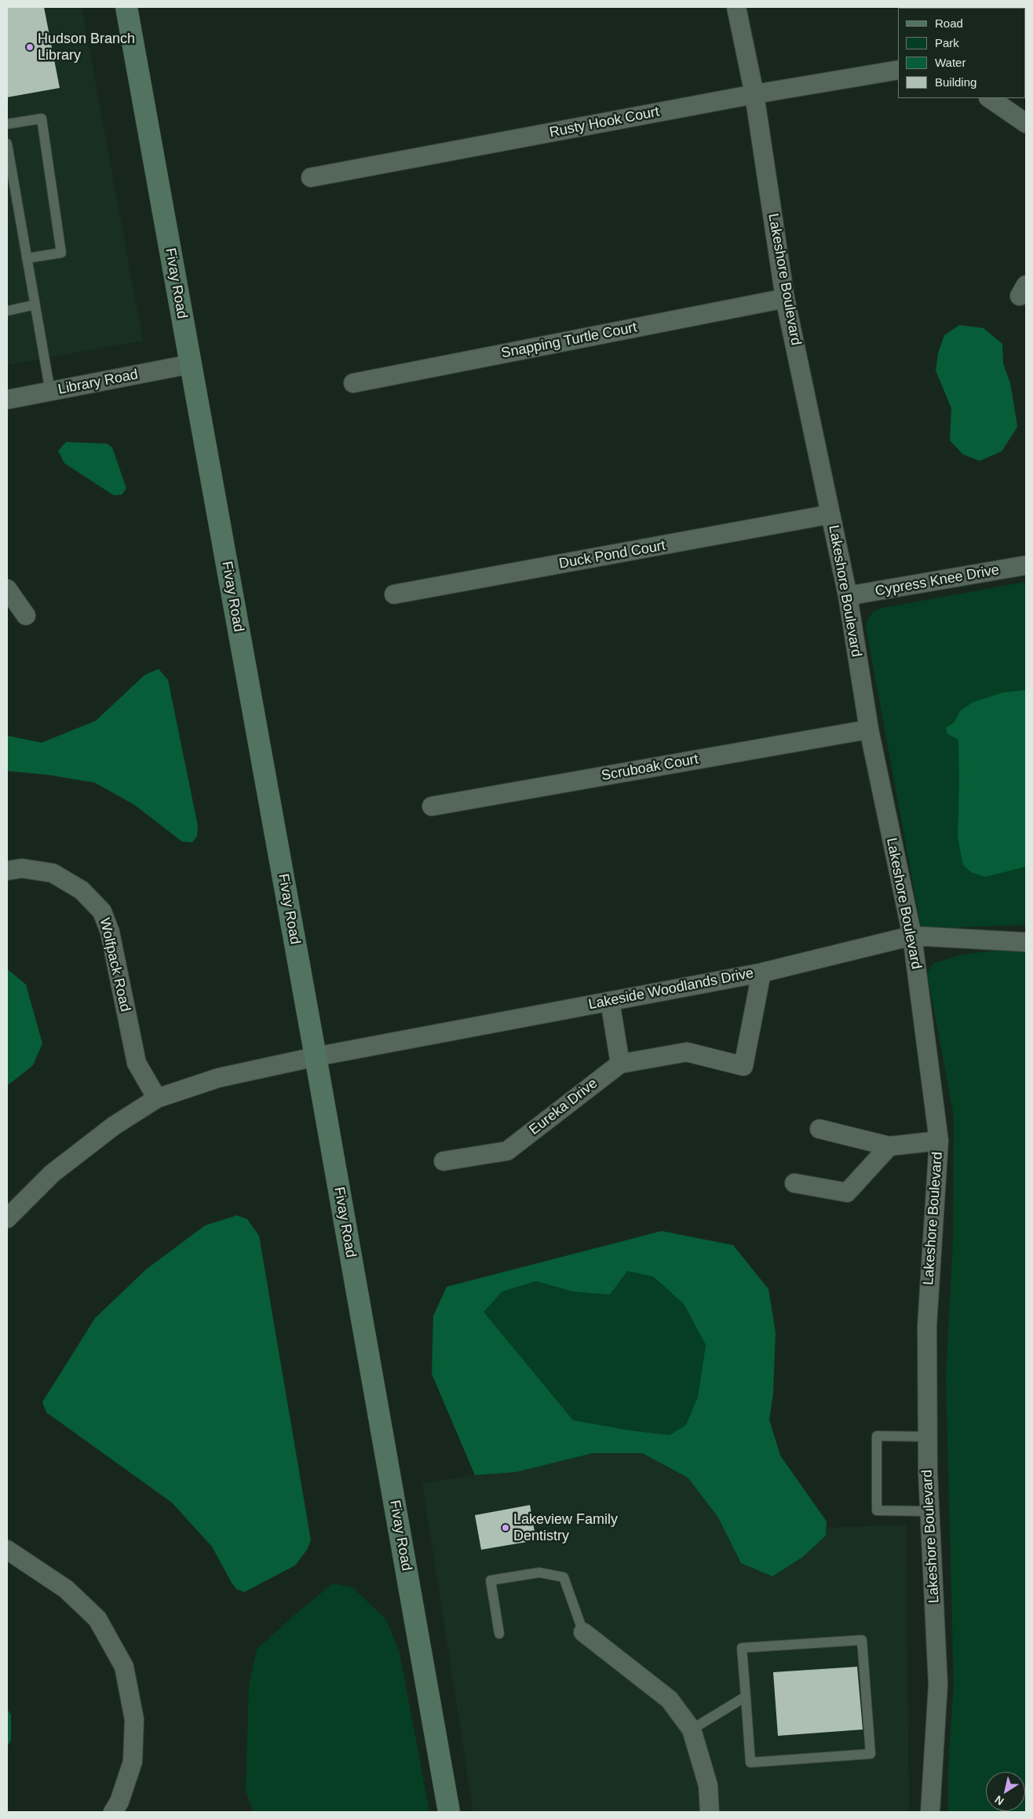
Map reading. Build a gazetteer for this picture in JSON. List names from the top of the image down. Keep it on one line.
{"streets":{"street":["Rusty Hook Court","Lakeshore Boulevard","Fivay Road","Snapping Turtle Court","Library Road","Duck Pond Court","Cypress Knee Drive","Scruboak Court","Wolfpack Road","Lakeside Woodlands Drive","Eureka Drive"]},"crossings":[["Rusty Hook Court","Lakeshore Boulevard"],["Lakeshore Boulevard","Snapping Turtle Court"],["Lakeshore Boulevard","Duck Pond Court"],["Lakeshore Boulevard","Cypress Knee Drive"],["Lakeshore Boulevard","Scruboak Court"],["Lakeshore Boulevard","Lakeside Woodlands Drive"],["Fivay Road","Library Road"],["Fivay Road","Lakeside Woodlands Drive"],["Wolfpack Road","Lakeside Woodlands Drive"]],"places":["Hudson Branch Library","Lakeview Family Dentistry"],"legend":["Road","Park","Water","Building"],"north":"bottom left"}
